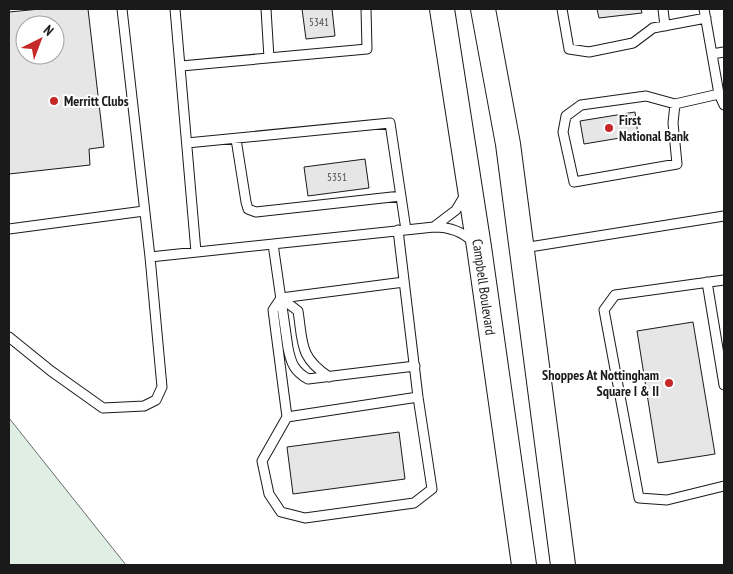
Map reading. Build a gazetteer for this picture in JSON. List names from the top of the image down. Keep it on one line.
{"streets":{"main road":["Campbell Boulevard"]},"places":["Merritt Clubs","First National Bank","Shoppes At Nottingham Square I & II"],"house_numbers":["5341","5351"],"north":"top right"}
